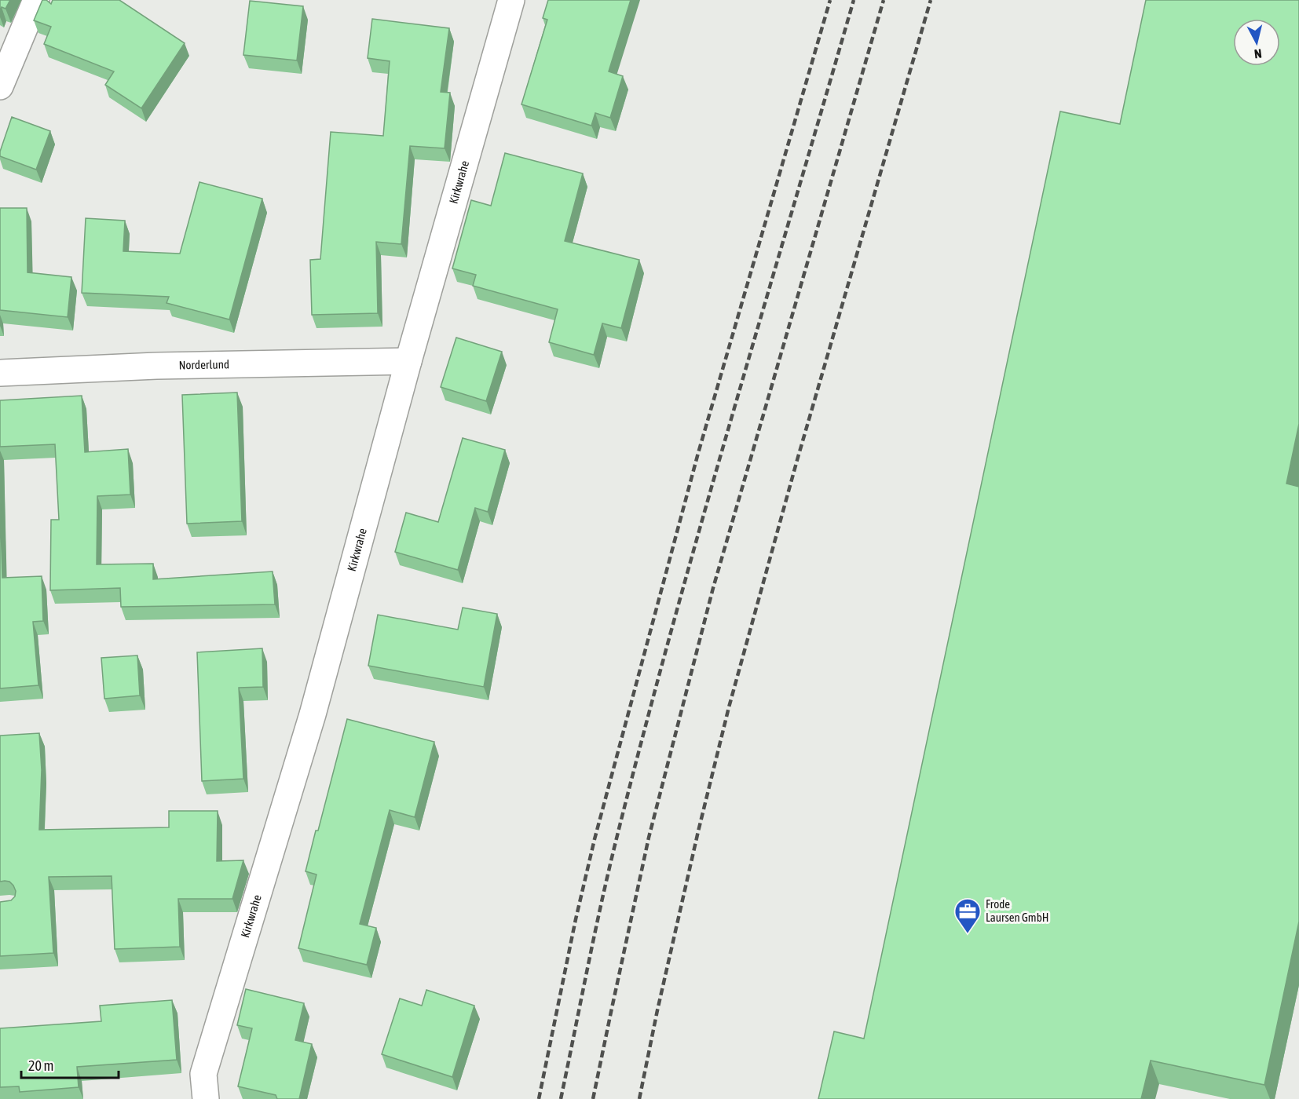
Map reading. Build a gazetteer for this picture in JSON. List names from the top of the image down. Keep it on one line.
{"streets":{"street":["Kirkwrahe","Norderlund"]},"crossings":[["Kirkwrahe","Norderlund"]],"places":{"office":["Frode Laursen GmbH"]},"scale_bar":"20 m","north":"bottom"}
